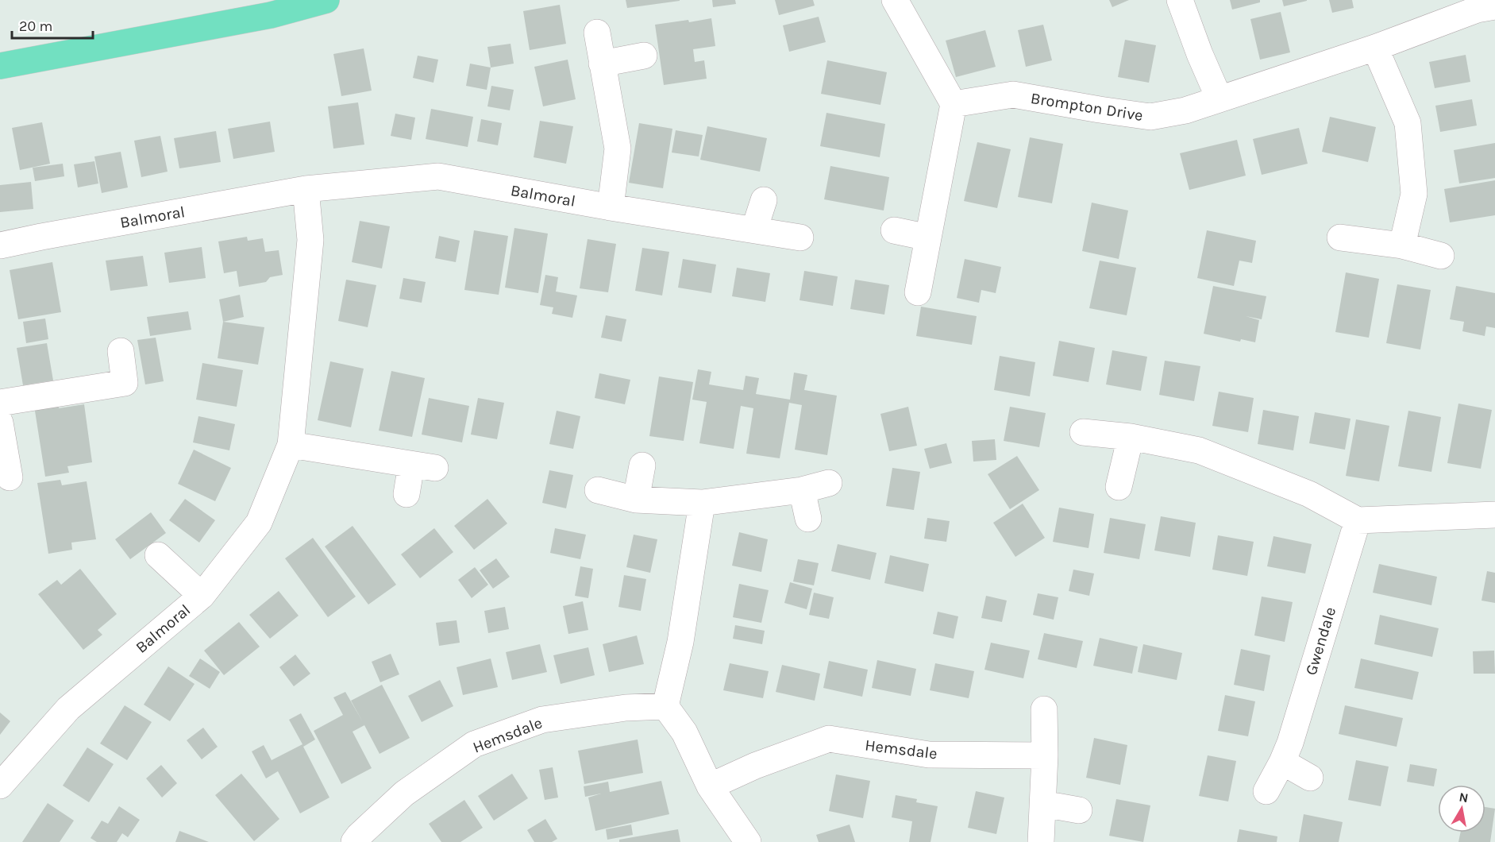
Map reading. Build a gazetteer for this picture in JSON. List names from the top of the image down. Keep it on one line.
{"streets":{"street":["Brompton Drive","Balmoral","Gwendale","Hemsdale"]},"scale_bar":"20 m","north":"top"}
